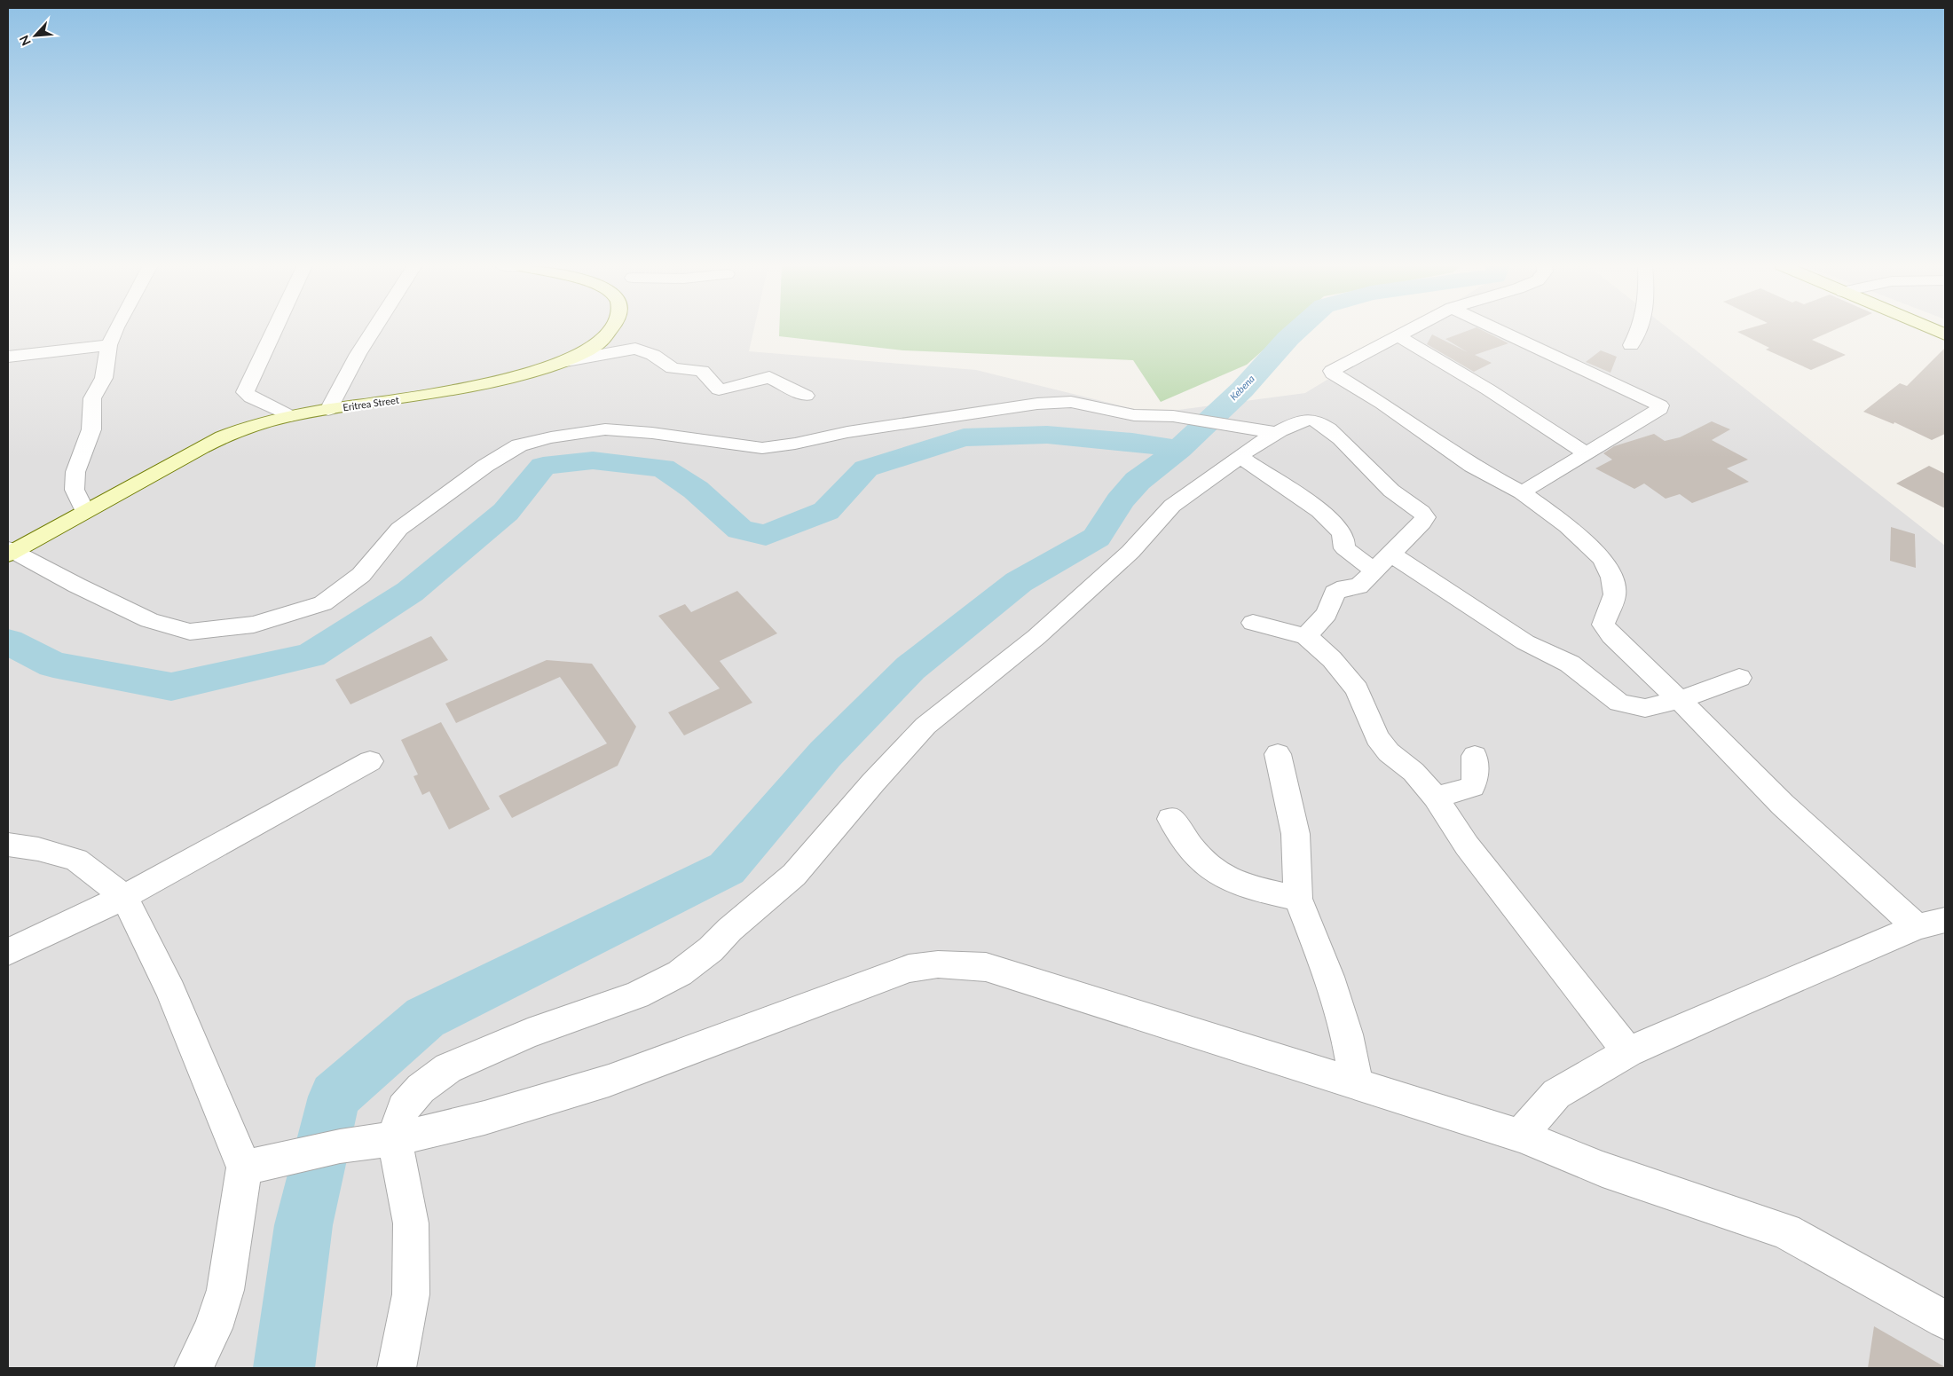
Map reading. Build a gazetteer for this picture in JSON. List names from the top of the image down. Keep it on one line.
{"streets":{"main road":["Eritrea Street"]},"water":["Kebena"],"north":"bottom left"}
